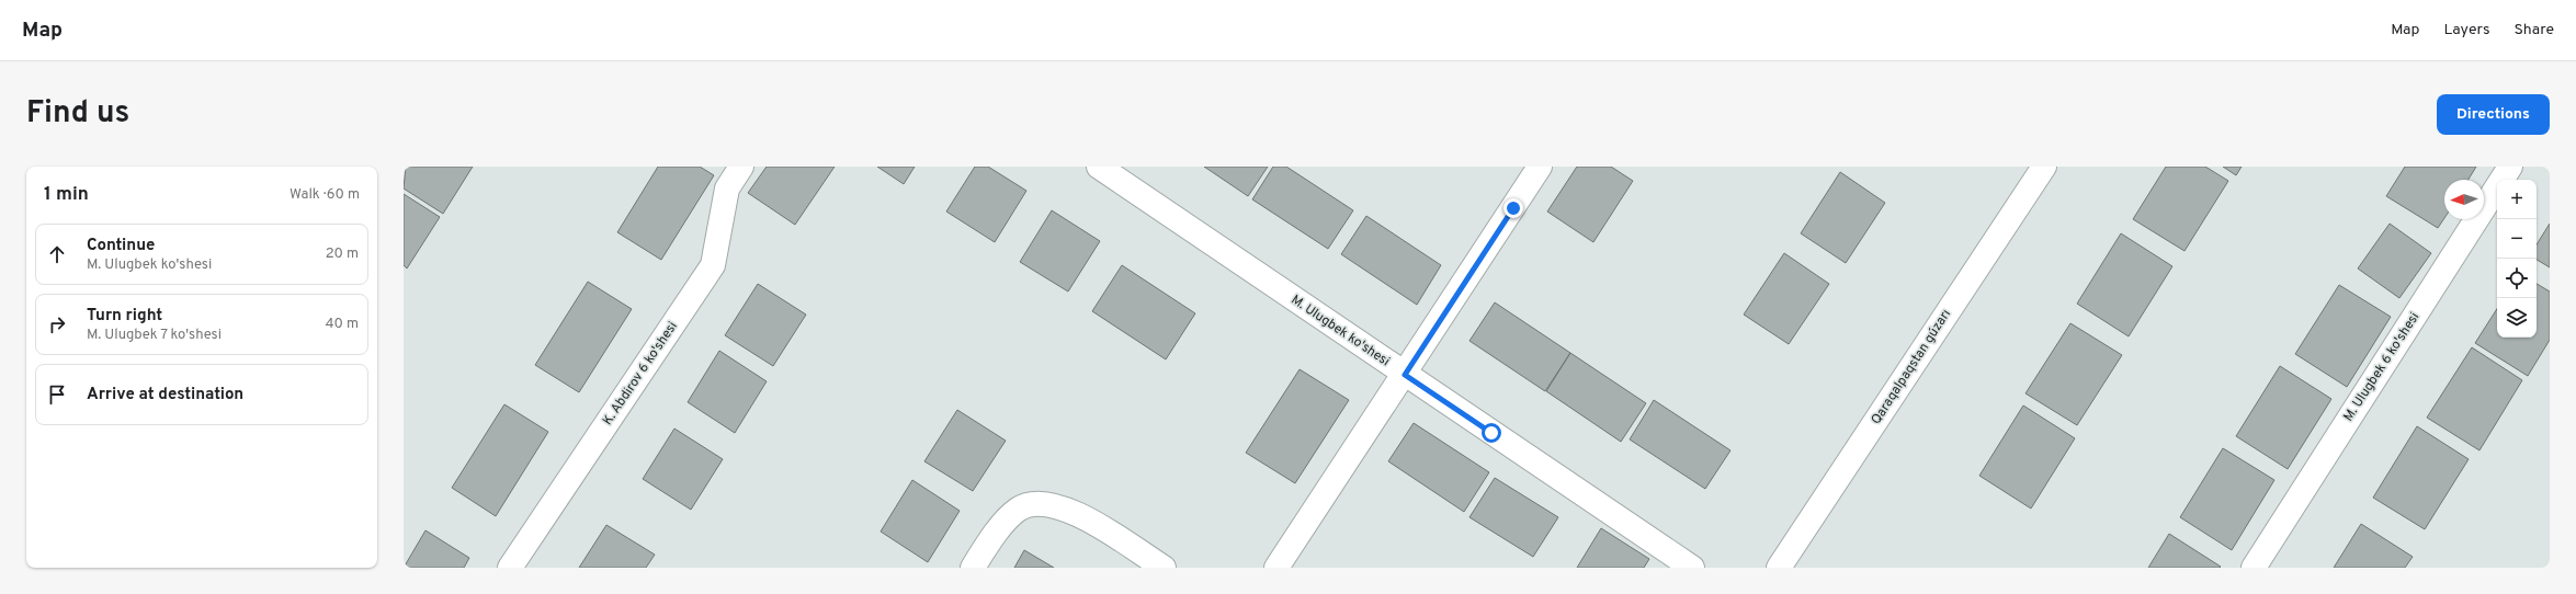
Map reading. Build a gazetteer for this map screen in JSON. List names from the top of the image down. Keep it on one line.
{"streets":{"street":["M. Ulugbek ko'shesi","Qaraqalpaqstan gúzarı","M. Ulugbek 6 ko'shesi","K. Abdirov 6 ko'shesi"]},"north":"left","page":{"header":"Map","nav":["Map","Layers","Share"],"title":"Find us","buttons":"Directions","heading":["1 min","Walk · 60 m"],"map_buttons":["+","−"],"list":[["Continue","M. Ulugbek ko'shesi","20 m"],["Turn right","M. Ulugbek 7 ko'shesi","40 m"],"Arrive at destination"]}}
